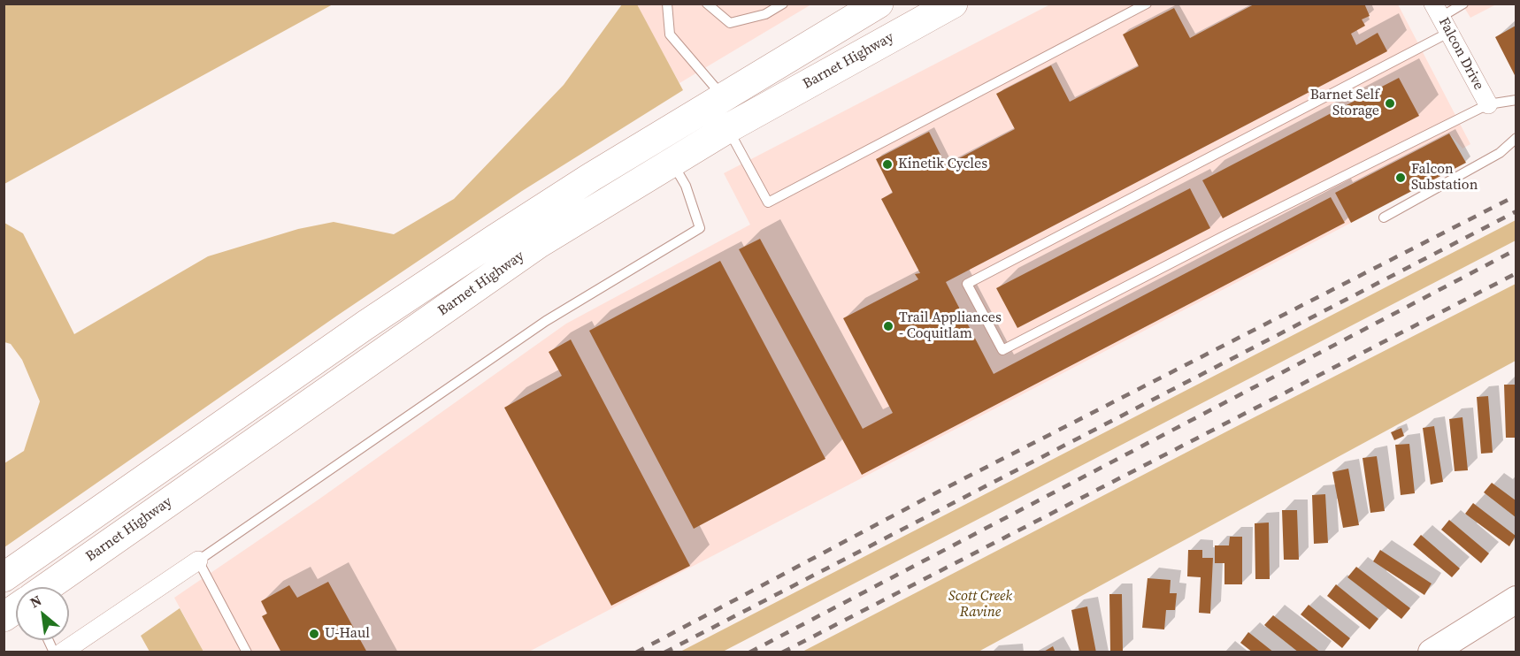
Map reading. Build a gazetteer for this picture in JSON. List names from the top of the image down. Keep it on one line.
{"streets":{"main road":["Barnet Highway"],"street":["Falcon Drive"]},"parks":["Scott Creek Ravine"],"places":["Barnet Self Storage","Kinetik Cycles","Falcon Substation","Trail Appliances - Coquitlam","U-Haul"],"north":"top left"}
